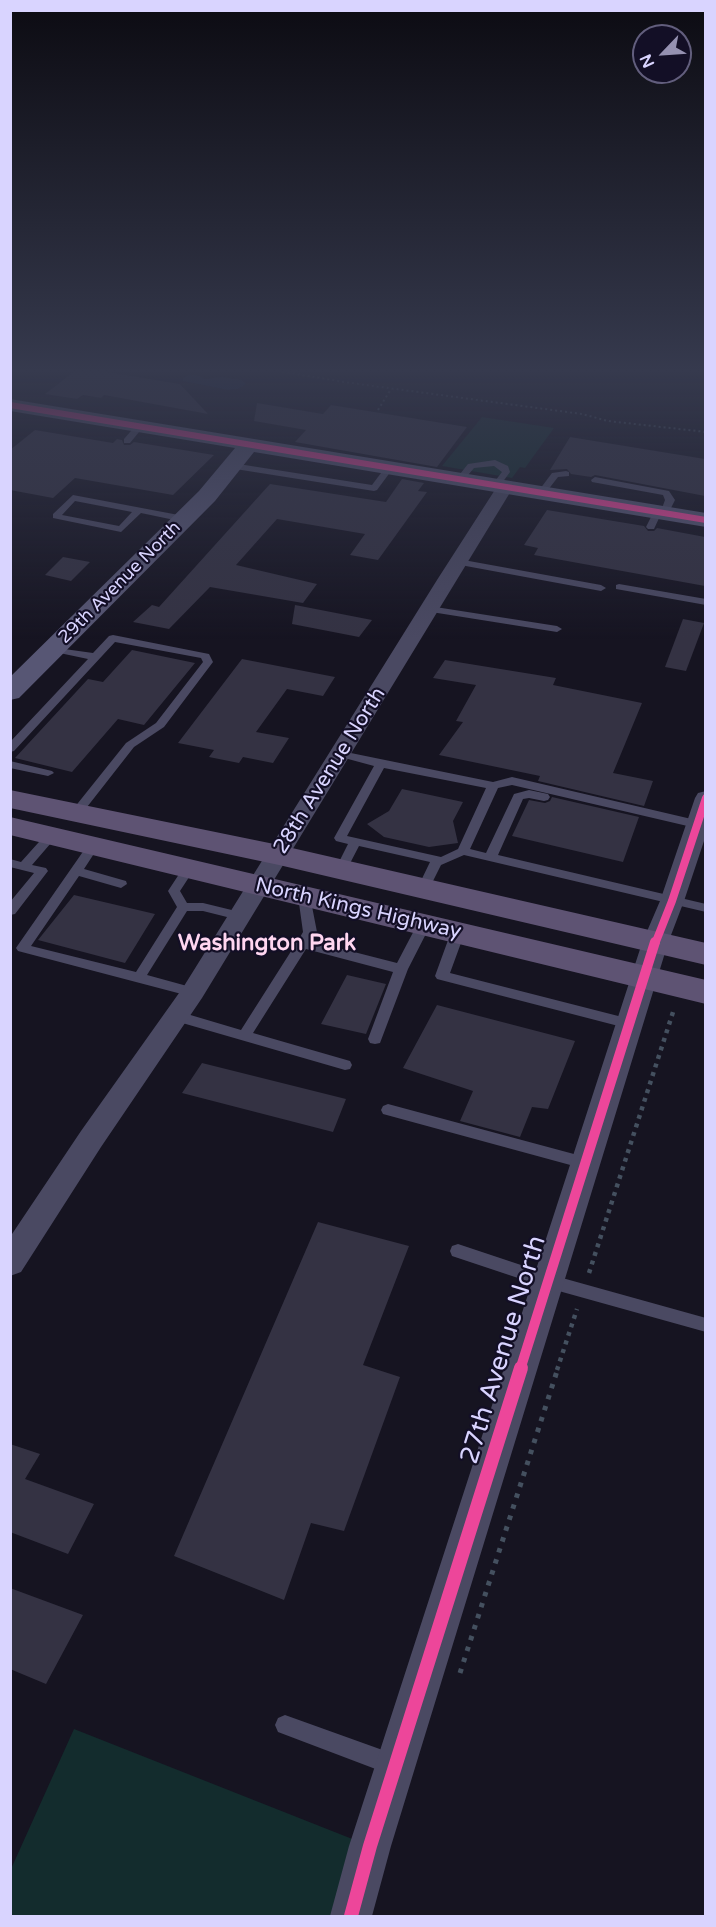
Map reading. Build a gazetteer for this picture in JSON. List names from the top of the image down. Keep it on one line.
{"streets":{"main road":["29th Avenue North","North Kings Highway"],"street":["28th Avenue North","27th Avenue North"]},"crossings":[["28th Avenue North","North Kings Highway"],["North Kings Highway","27th Avenue North"]],"districts":["Washington Park"],"north":"bottom left"}
